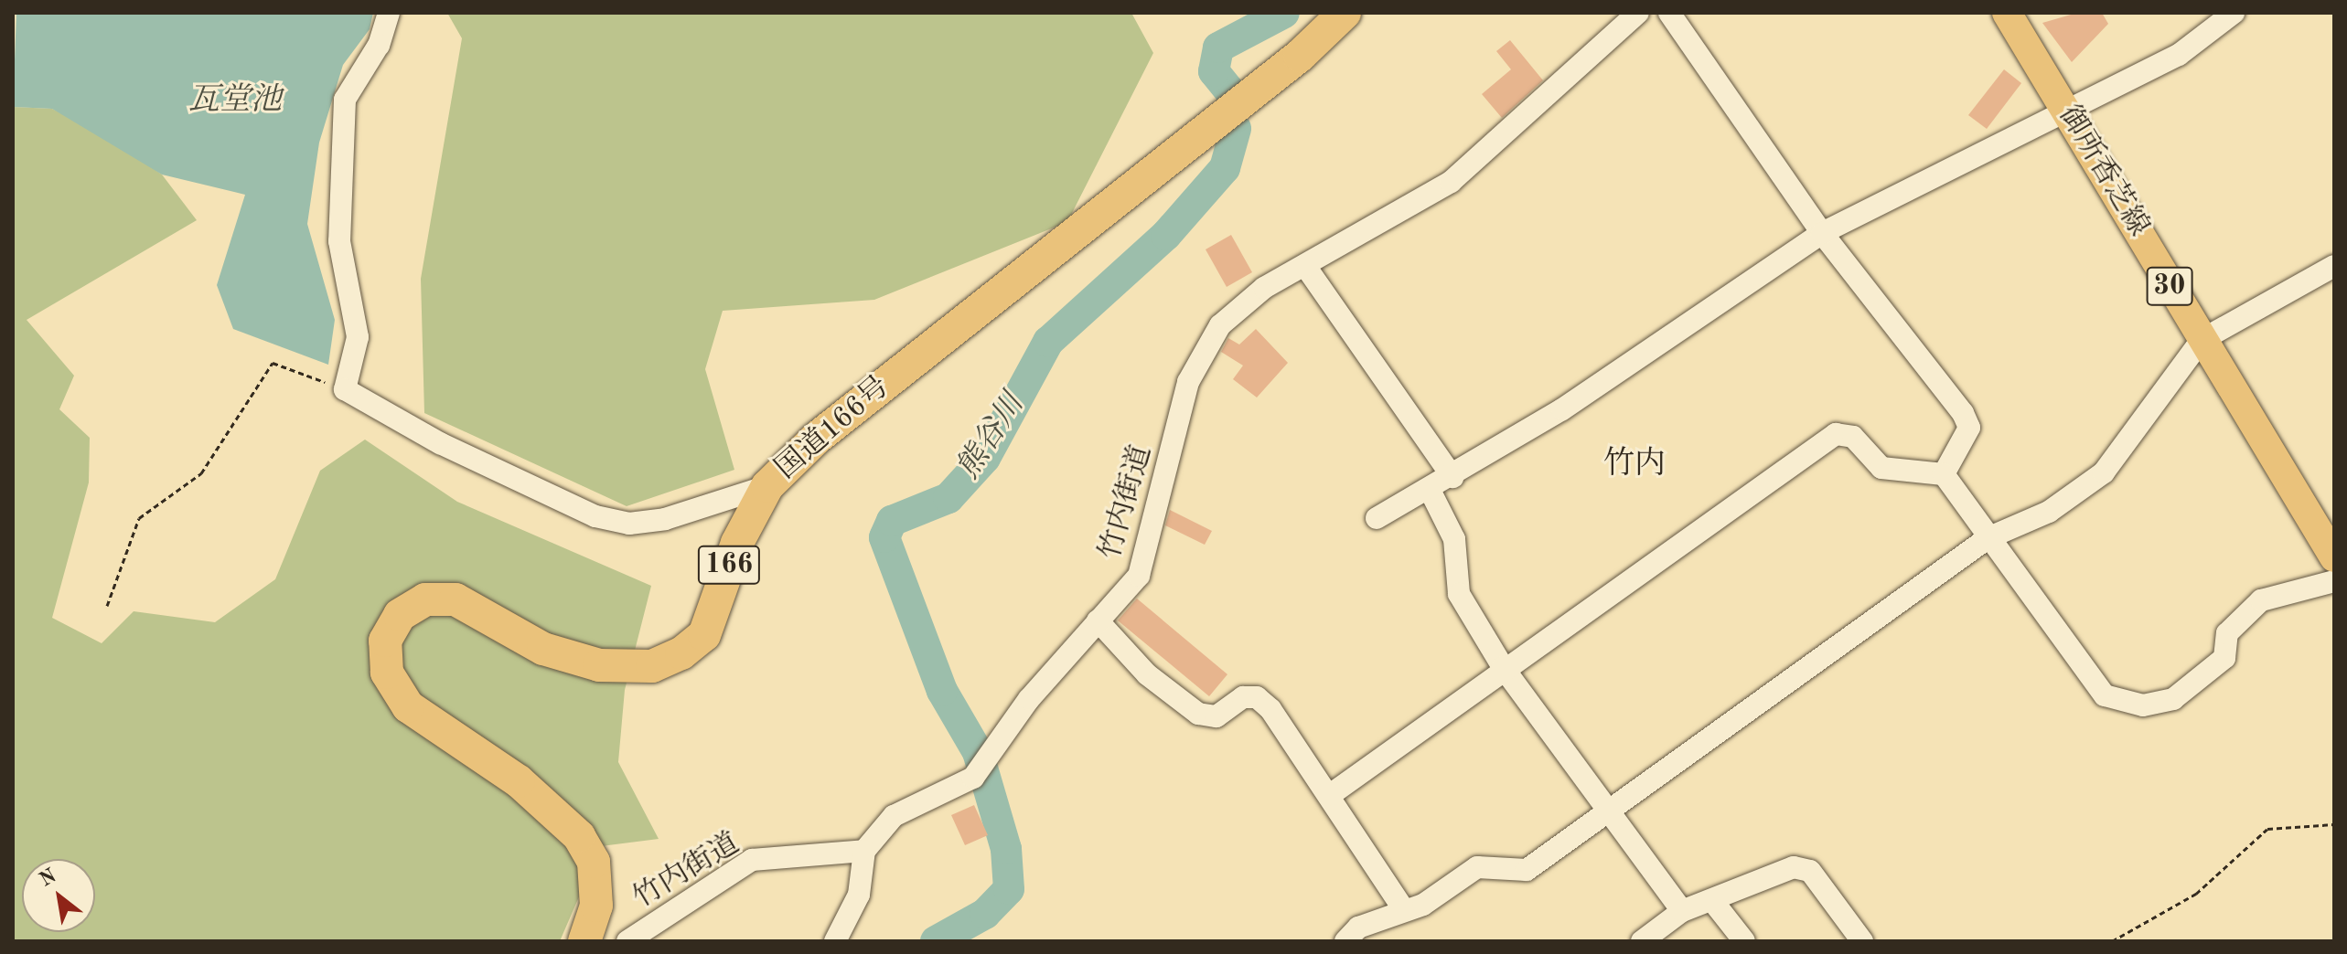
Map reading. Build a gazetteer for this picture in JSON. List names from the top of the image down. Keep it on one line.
{"streets":{"highway":["国道166号","166"],"main road":["御所香芝線","30"],"street":["竹内街道"]},"districts":["竹内"],"water":["瓦堂池","熊谷川"],"north":"top left"}
